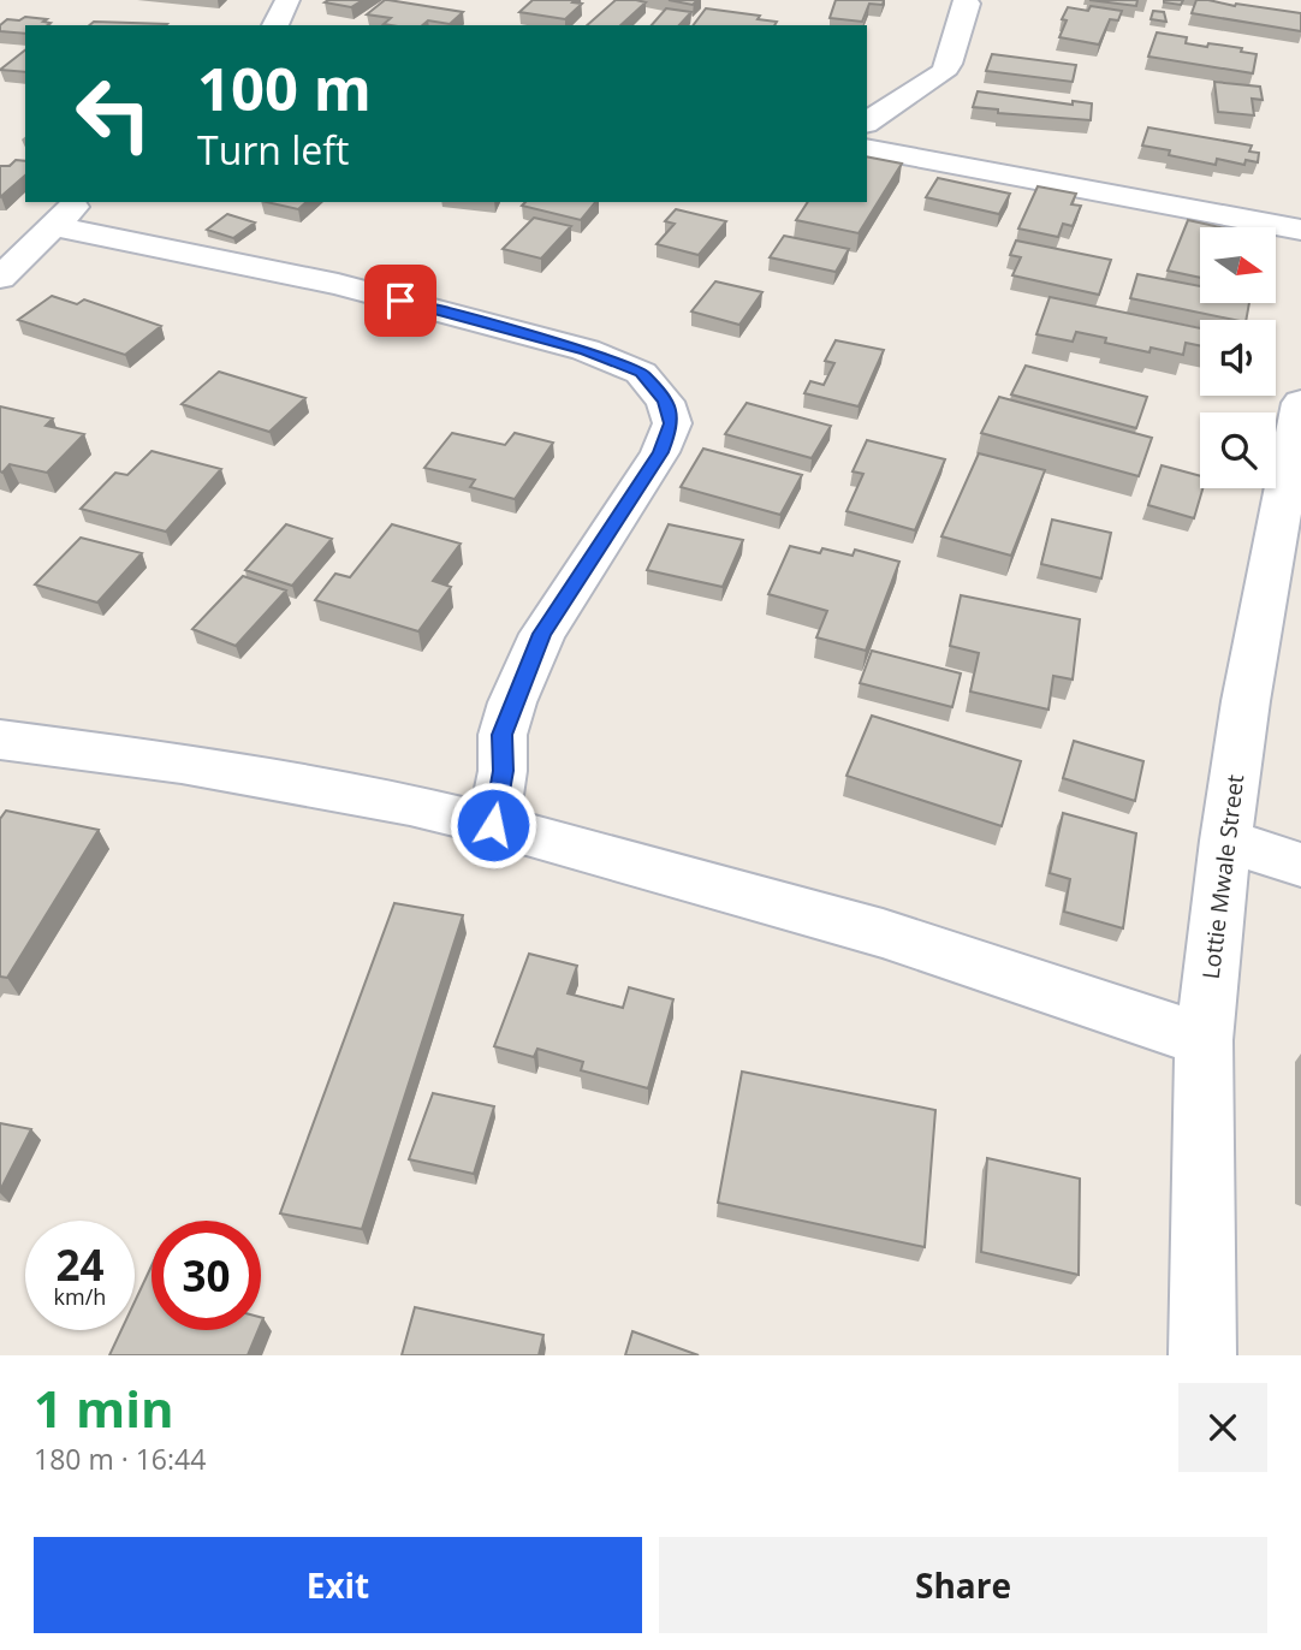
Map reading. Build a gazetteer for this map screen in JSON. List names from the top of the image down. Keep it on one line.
{"streets":{"street":["Lottie Mwale Street"]},"north":"right","page":{"turn":["100 m","Turn left"],"speed":"24 km/h","limit":"30","heading":["1 min","180 m · 16:44"],"buttons":["Exit","Share"]}}
